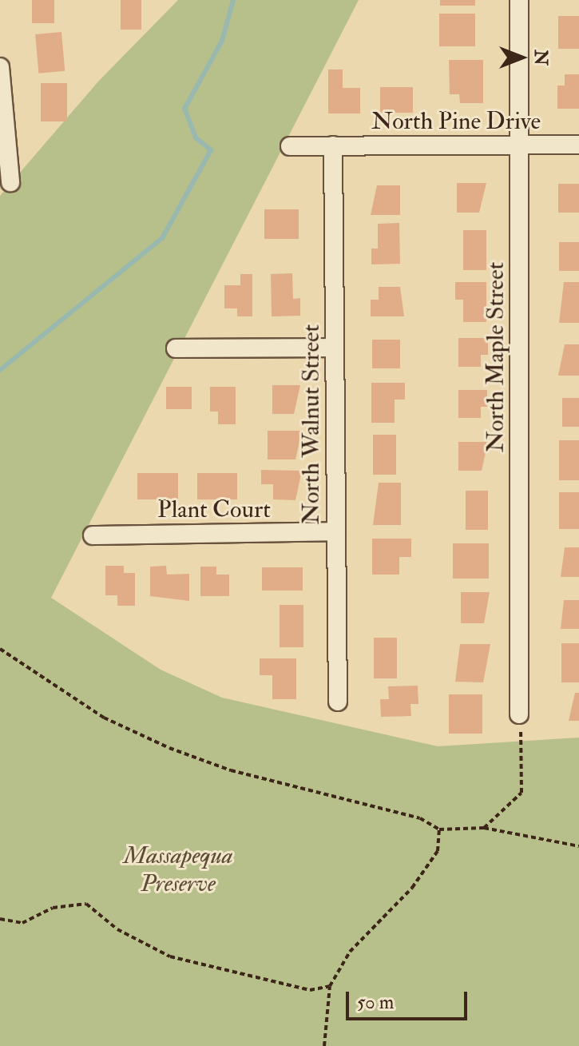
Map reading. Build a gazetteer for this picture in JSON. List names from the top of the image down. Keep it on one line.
{"streets":{"street":["North Pine Drive","North Maple Street","North Walnut Street","Plant Court"]},"crossings":[["North Pine Drive","North Maple Street"],["North Pine Drive","North Walnut Street"],["North Walnut Street","Plant Court"]],"parks":["Massapequa Preserve"],"scale_bar":"50 m","north":"right"}
